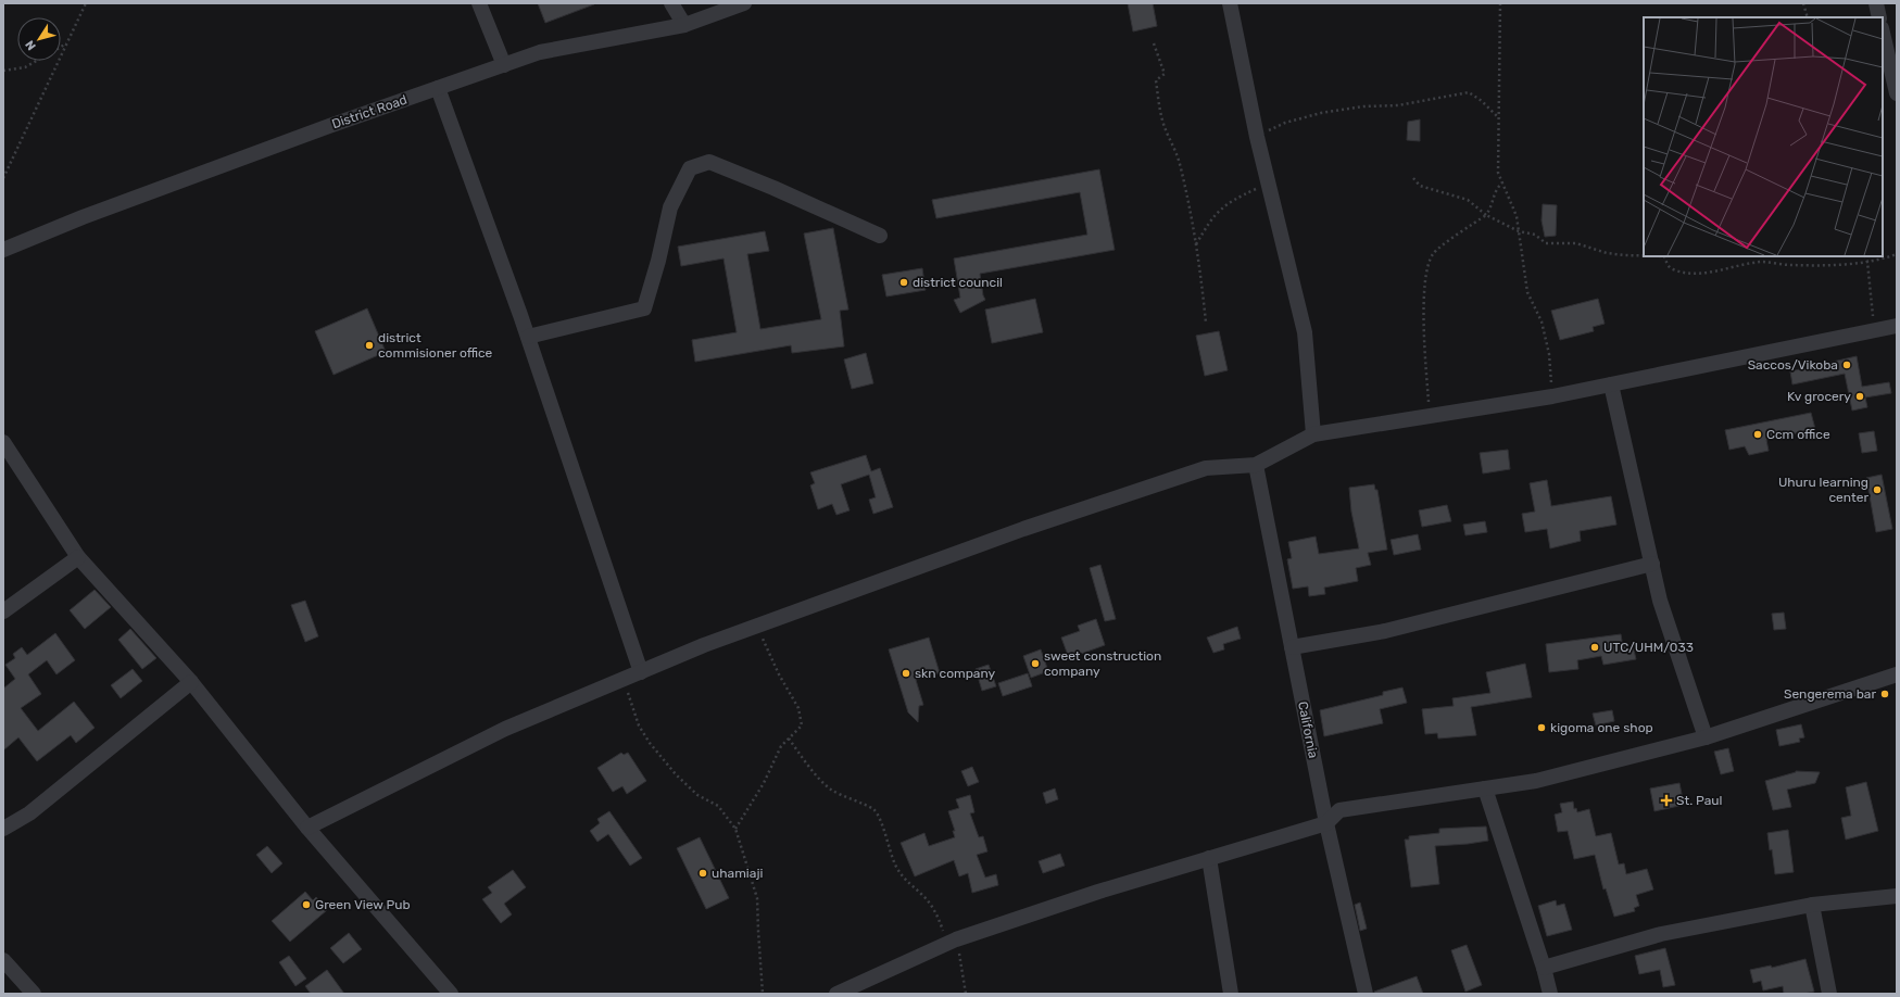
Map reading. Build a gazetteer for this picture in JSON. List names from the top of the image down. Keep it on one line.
{"streets":{"street":["District Road","California"]},"places":{"other":["district council","district commisioner office","Saccos/Vikoba","Kv grocery","Ccm office","Uhuru learning center","UTC/UHM/033","sweet construction company","skn company","Sengerema bar","kigoma one shop","uhamiaji","Green View Pub"],"health":["St. Paul"]},"north":"bottom left"}
